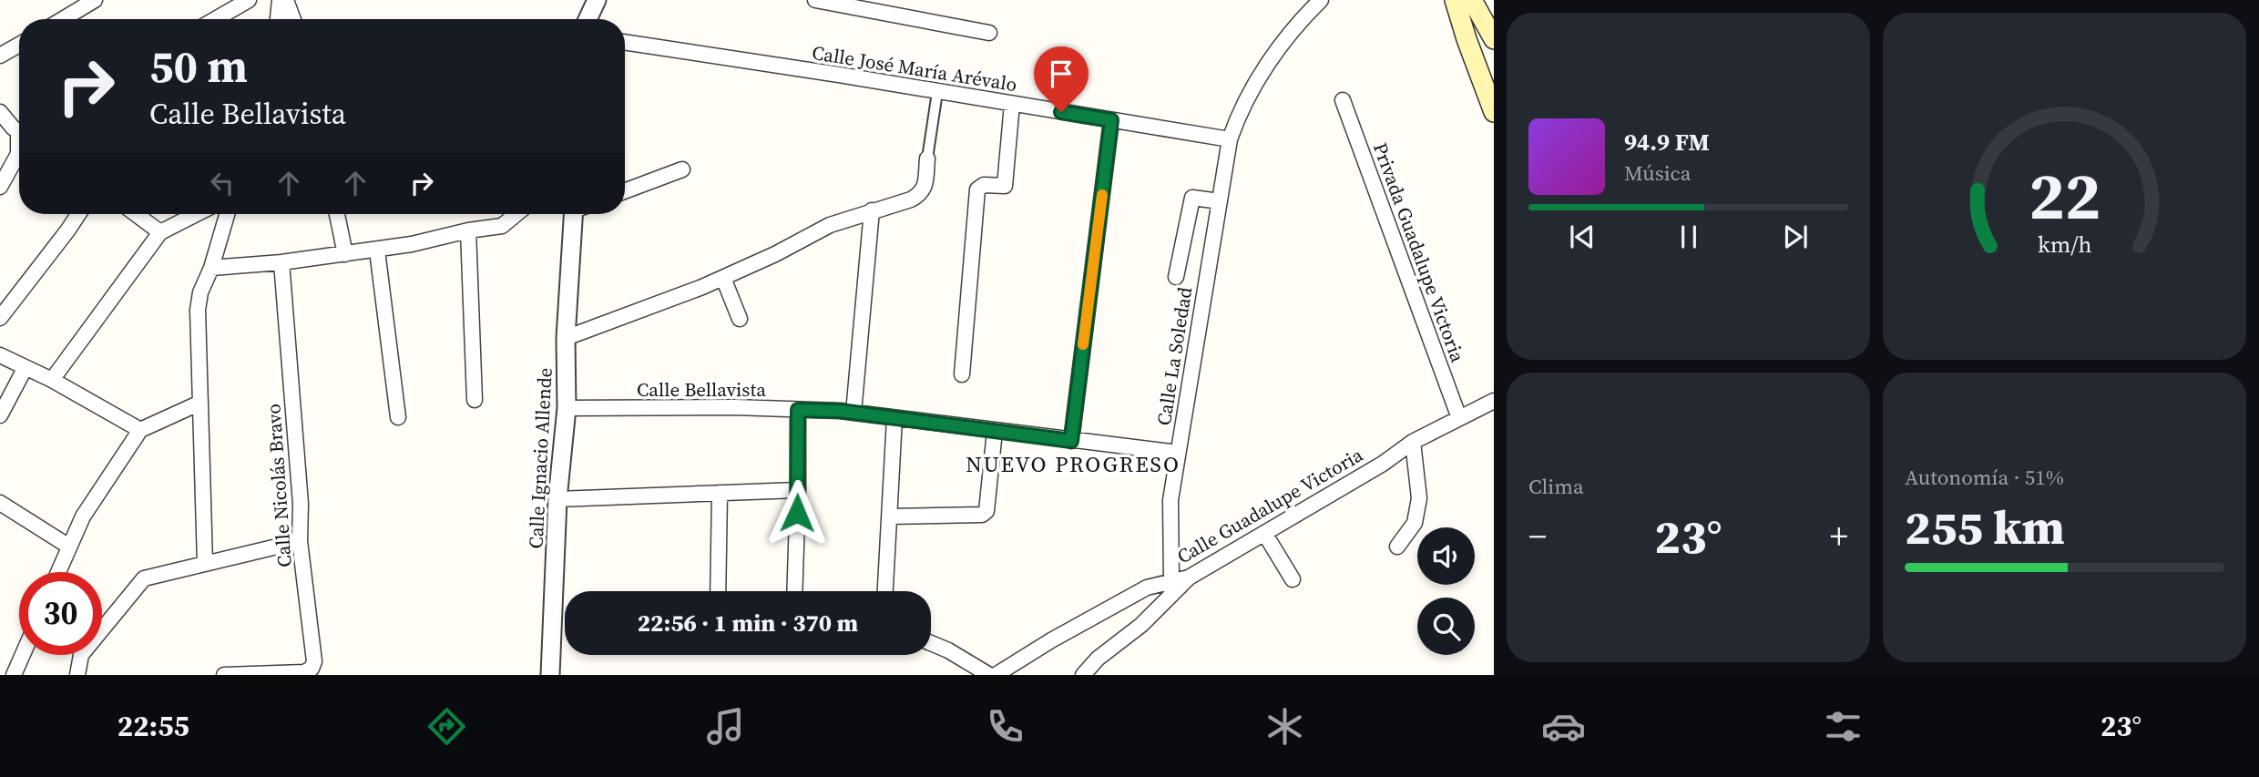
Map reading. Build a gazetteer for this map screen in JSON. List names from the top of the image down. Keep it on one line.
{"streets":{"street":["Calle José María Arévalo","Privada Guadalupe Victoria","Calle La Soledad","Calle Bellavista","Calle Ignacio Allende","Calle Nicolás Bravo","Calle Guadalupe Victoria"]},"crossings":[["Calle José María Arévalo","Calle La Soledad"],["Privada Guadalupe Victoria","Calle Guadalupe Victoria"],["Calle La Soledad","Calle Bellavista"],["Calle La Soledad","Calle Guadalupe Victoria"],["Calle Bellavista","Calle Ignacio Allende"]],"districts":["NUEVO PROGRESO"],"page":{"turn":["50 m","Calle Bellavista"],"song":["94.9 FM","Música"],"tile":["Clima",["Autonomía · 51%","255 km"]],"heat":["−","23°","+"],"limit":"30","trip":"22:56 · 1 min · 370 m","tabs":["22:55","23°"],"gauge":["22","km/h"]}}
